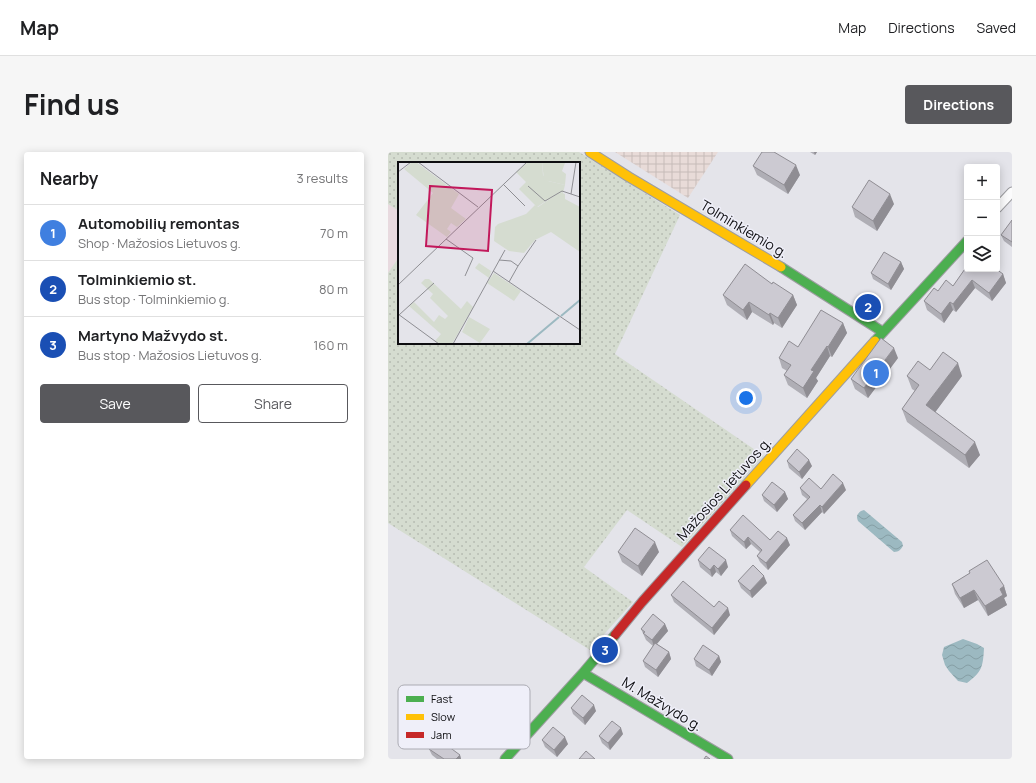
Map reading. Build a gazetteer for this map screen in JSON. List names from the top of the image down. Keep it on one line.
{"streets":{"street":["Tolminkiemio g.","Mažosios Lietuvos g.","M. Mažvydo g."]},"crossings":[["Tolminkiemio g.","Mažosios Lietuvos g."],["Mažosios Lietuvos g.","M. Mažvydo g."]],"legend":["Fast","Slow","Jam"],"page":{"header":"Map","nav":["Map","Directions","Saved"],"title":"Find us","buttons":["Directions",["Save","Share"]],"heading":["Nearby","3 results"],"map_buttons":["+","−"],"list":[{"mark":"1","name":"Automobilių remontas","note":"Shop · Mažosios Lietuvos g.","value":"70 m"},{"mark":"2","name":"Tolminkiemio st.","note":"Bus stop · Tolminkiemio g.","value":"80 m"},{"mark":"3","name":"Martyno Mažvydo st.","note":"Bus stop · Mažosios Lietuvos g.","value":"160 m"}],"pins":["2","1","3"]}}
